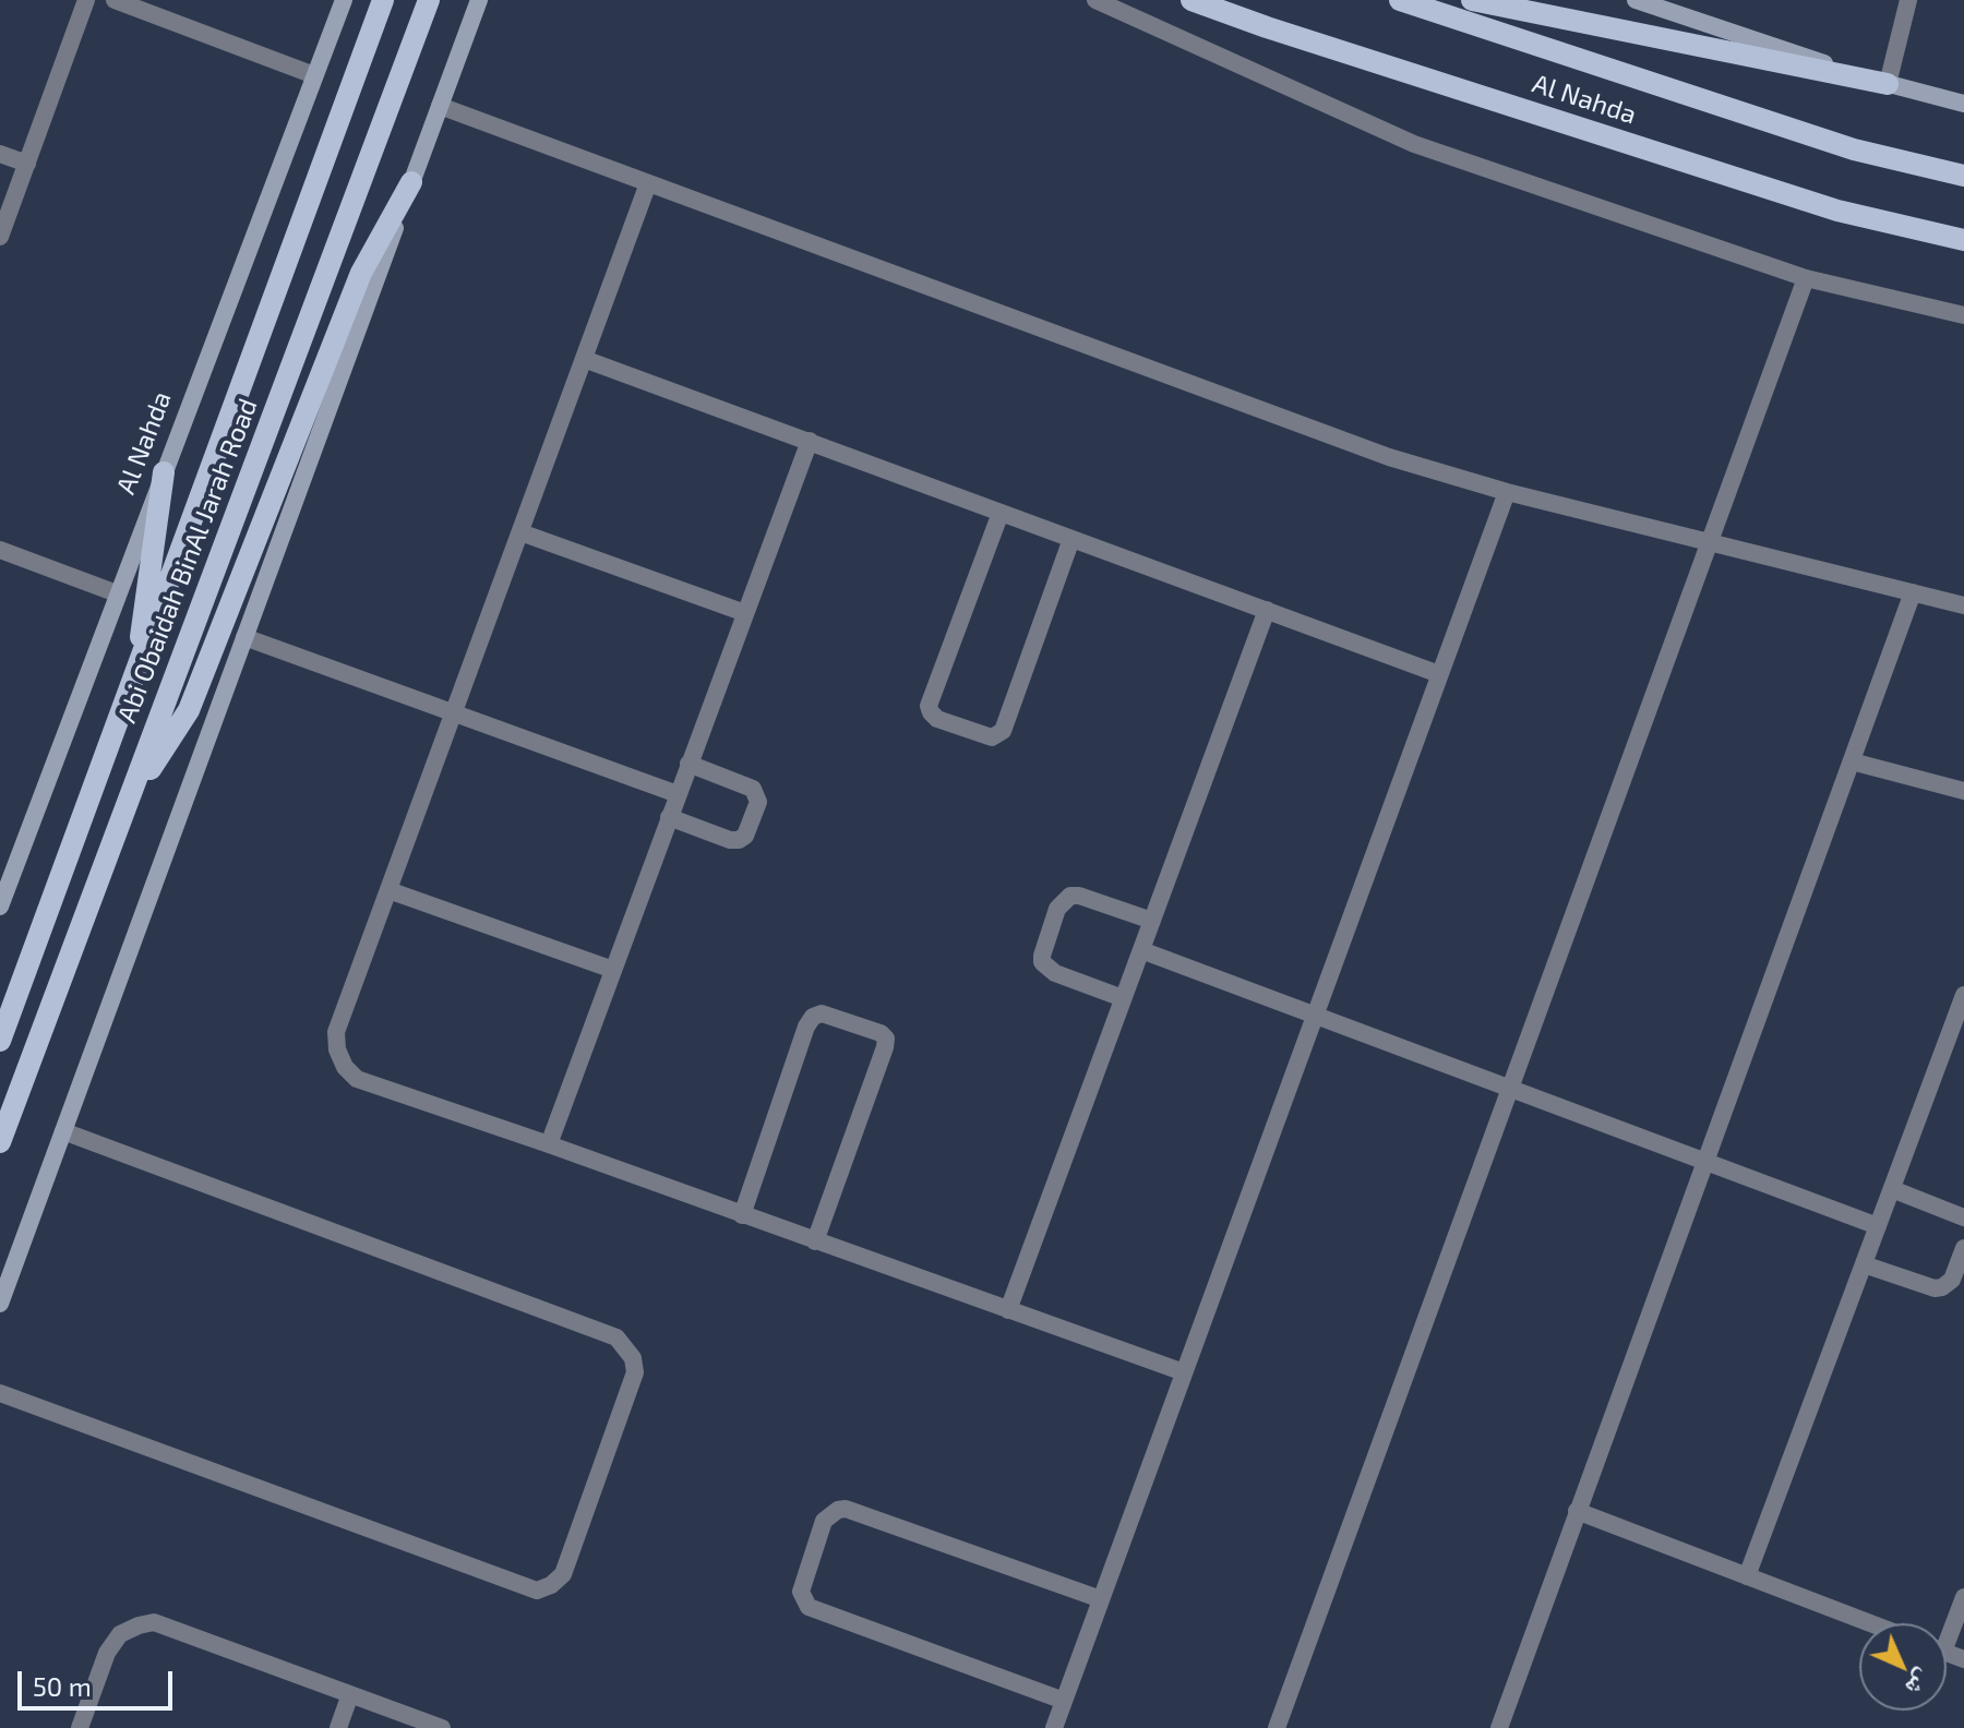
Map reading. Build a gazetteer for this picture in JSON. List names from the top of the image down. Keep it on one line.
{"streets":{"main road":["Al Nahda","Abi Obaidah BinAl Jarah Road"]},"scale_bar":"50 m","north":"bottom right"}
